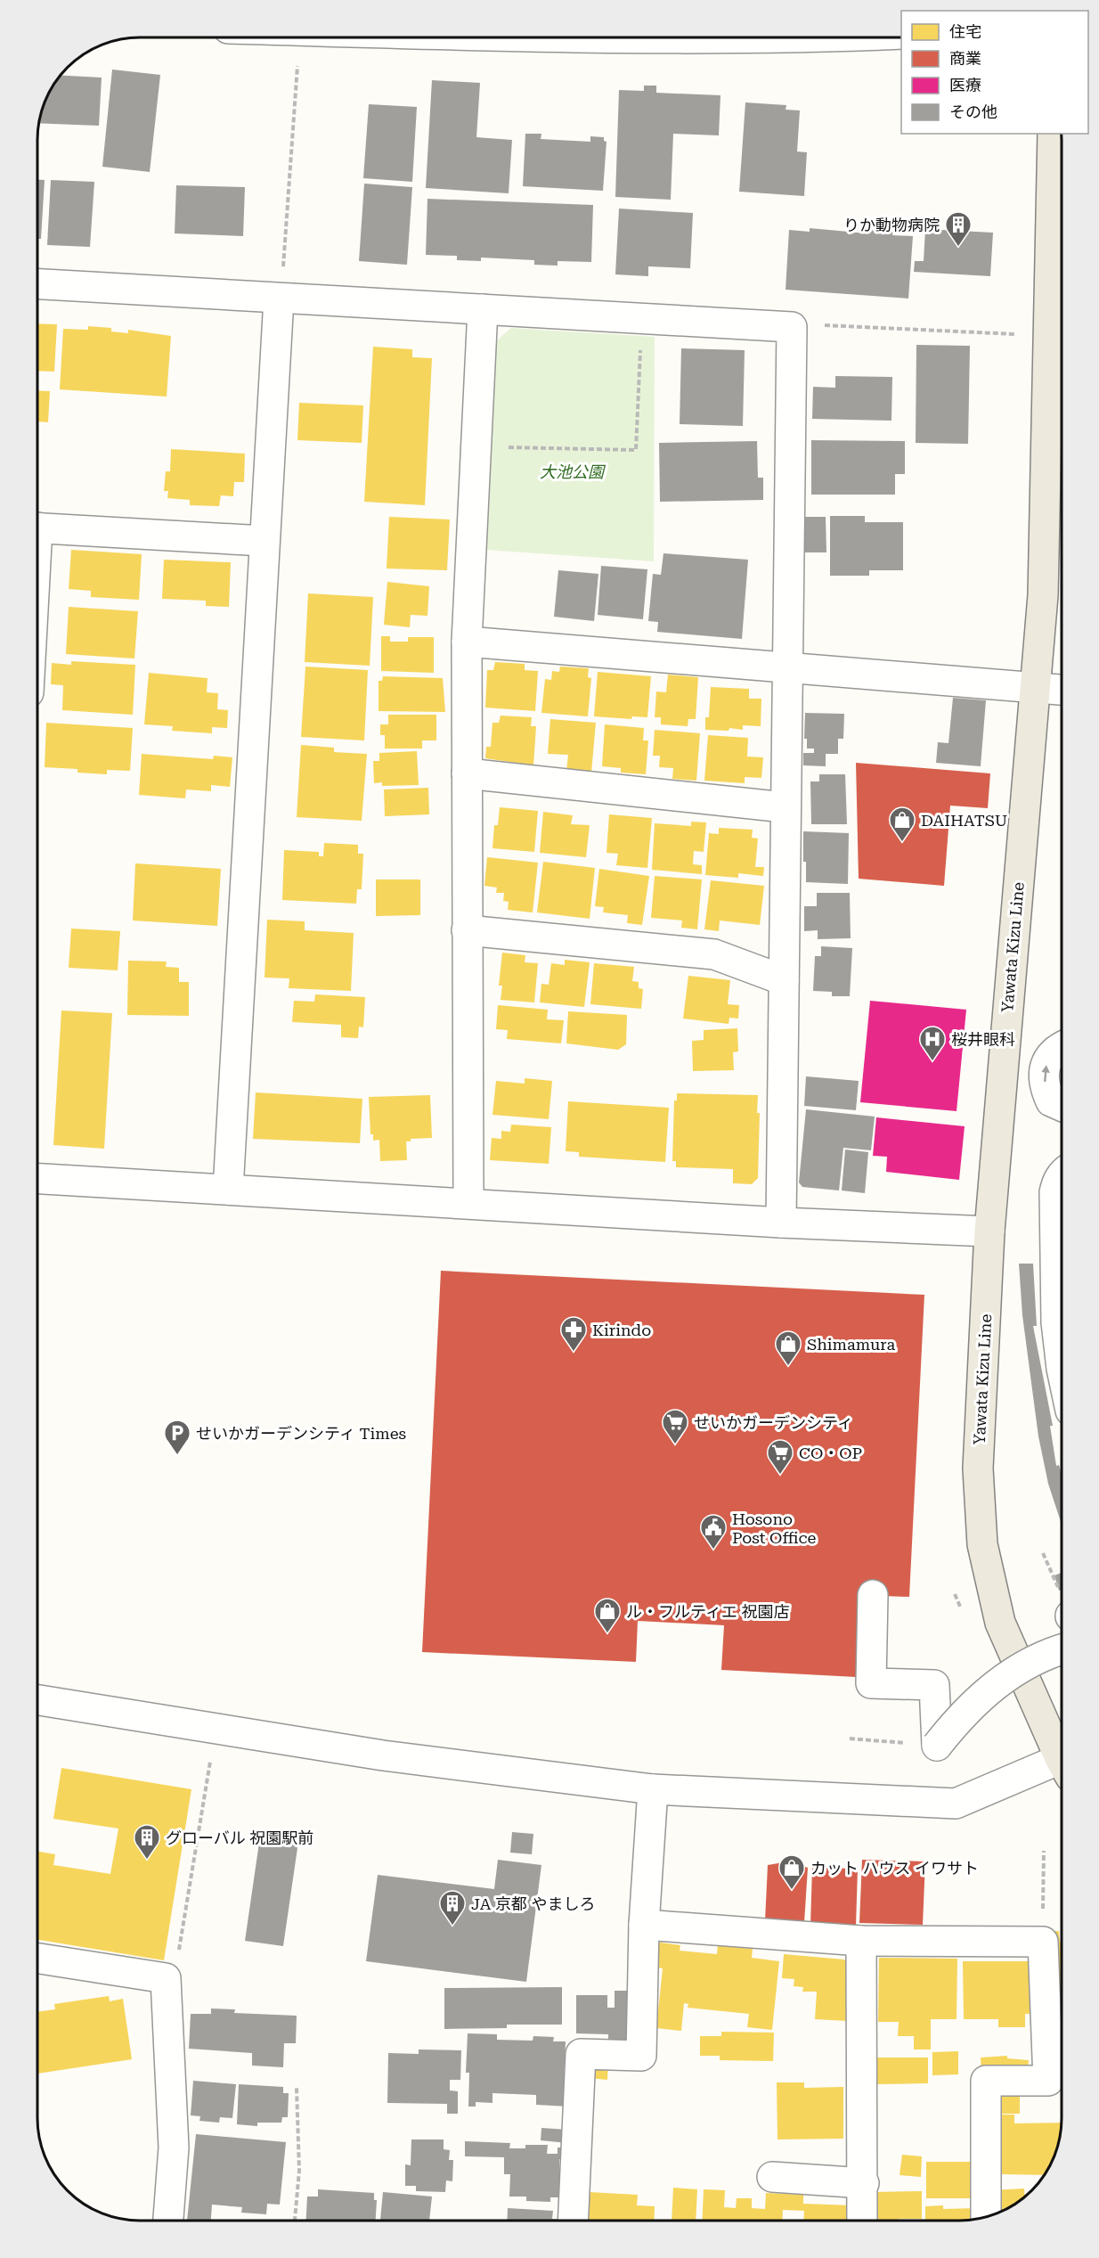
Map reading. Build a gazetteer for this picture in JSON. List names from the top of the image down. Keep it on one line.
{"streets":{"main road":["Yawata Kizu Line"]},"parks":["大池公園"],"places":{"building":["りか動物病院","グローバル 祝園駅前","JA 京都 やましろ"],"shop":["DAIHATSU","Shimamura","ル・フルティエ 祝園店","カット ハウス イワサト"],"hospital":["桜井眼科"],"pharmacy":["Kirindo"],"supermarket":["せいかガーデンシティ","CO・OP"],"parking":["せいかガーデンシティ Times"],"public building":["Hosono Post Office"]},"legend":["住宅","商業","医療","その他"]}
